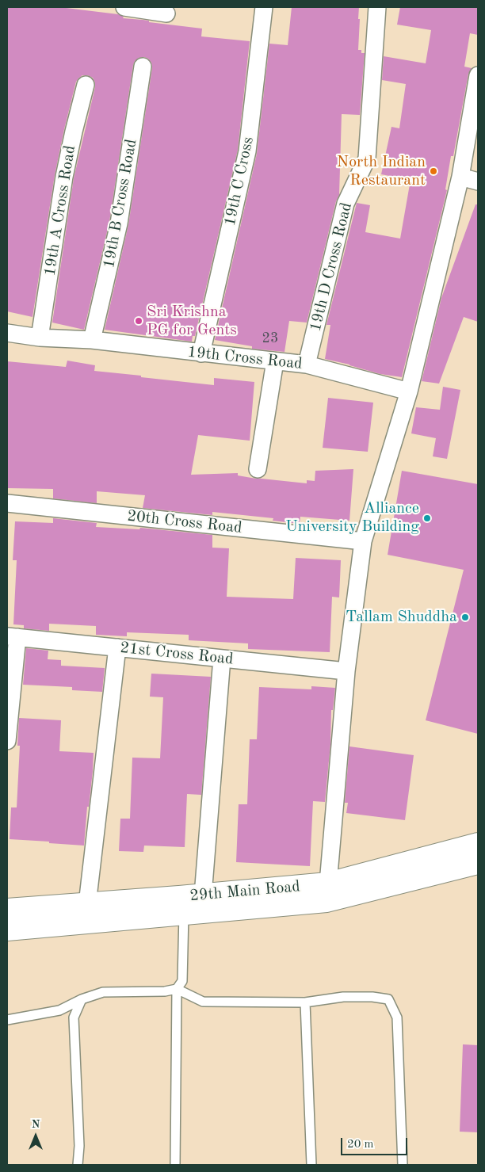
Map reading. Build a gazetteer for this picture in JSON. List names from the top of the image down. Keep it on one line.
{"streets":{"main road":["29th Main Road"],"street":["19th C Cross","19th B Cross Road","19th A Cross Road","19th D Cross Road","19th Cross Road","20th Cross Road","21st Cross Road"]},"crossings":[["19th C Cross","19th Cross Road"],["19th B Cross Road","19th Cross Road"],["19th A Cross Road","19th Cross Road"],["19th D Cross Road","19th Cross Road"]],"places":["North Indian Restaurant","Sri Krishna PG for Gents","Alliance University Building","Tallam Shuddha"],"house_numbers":["23"],"scale_bar":"20 m","north":"top"}
